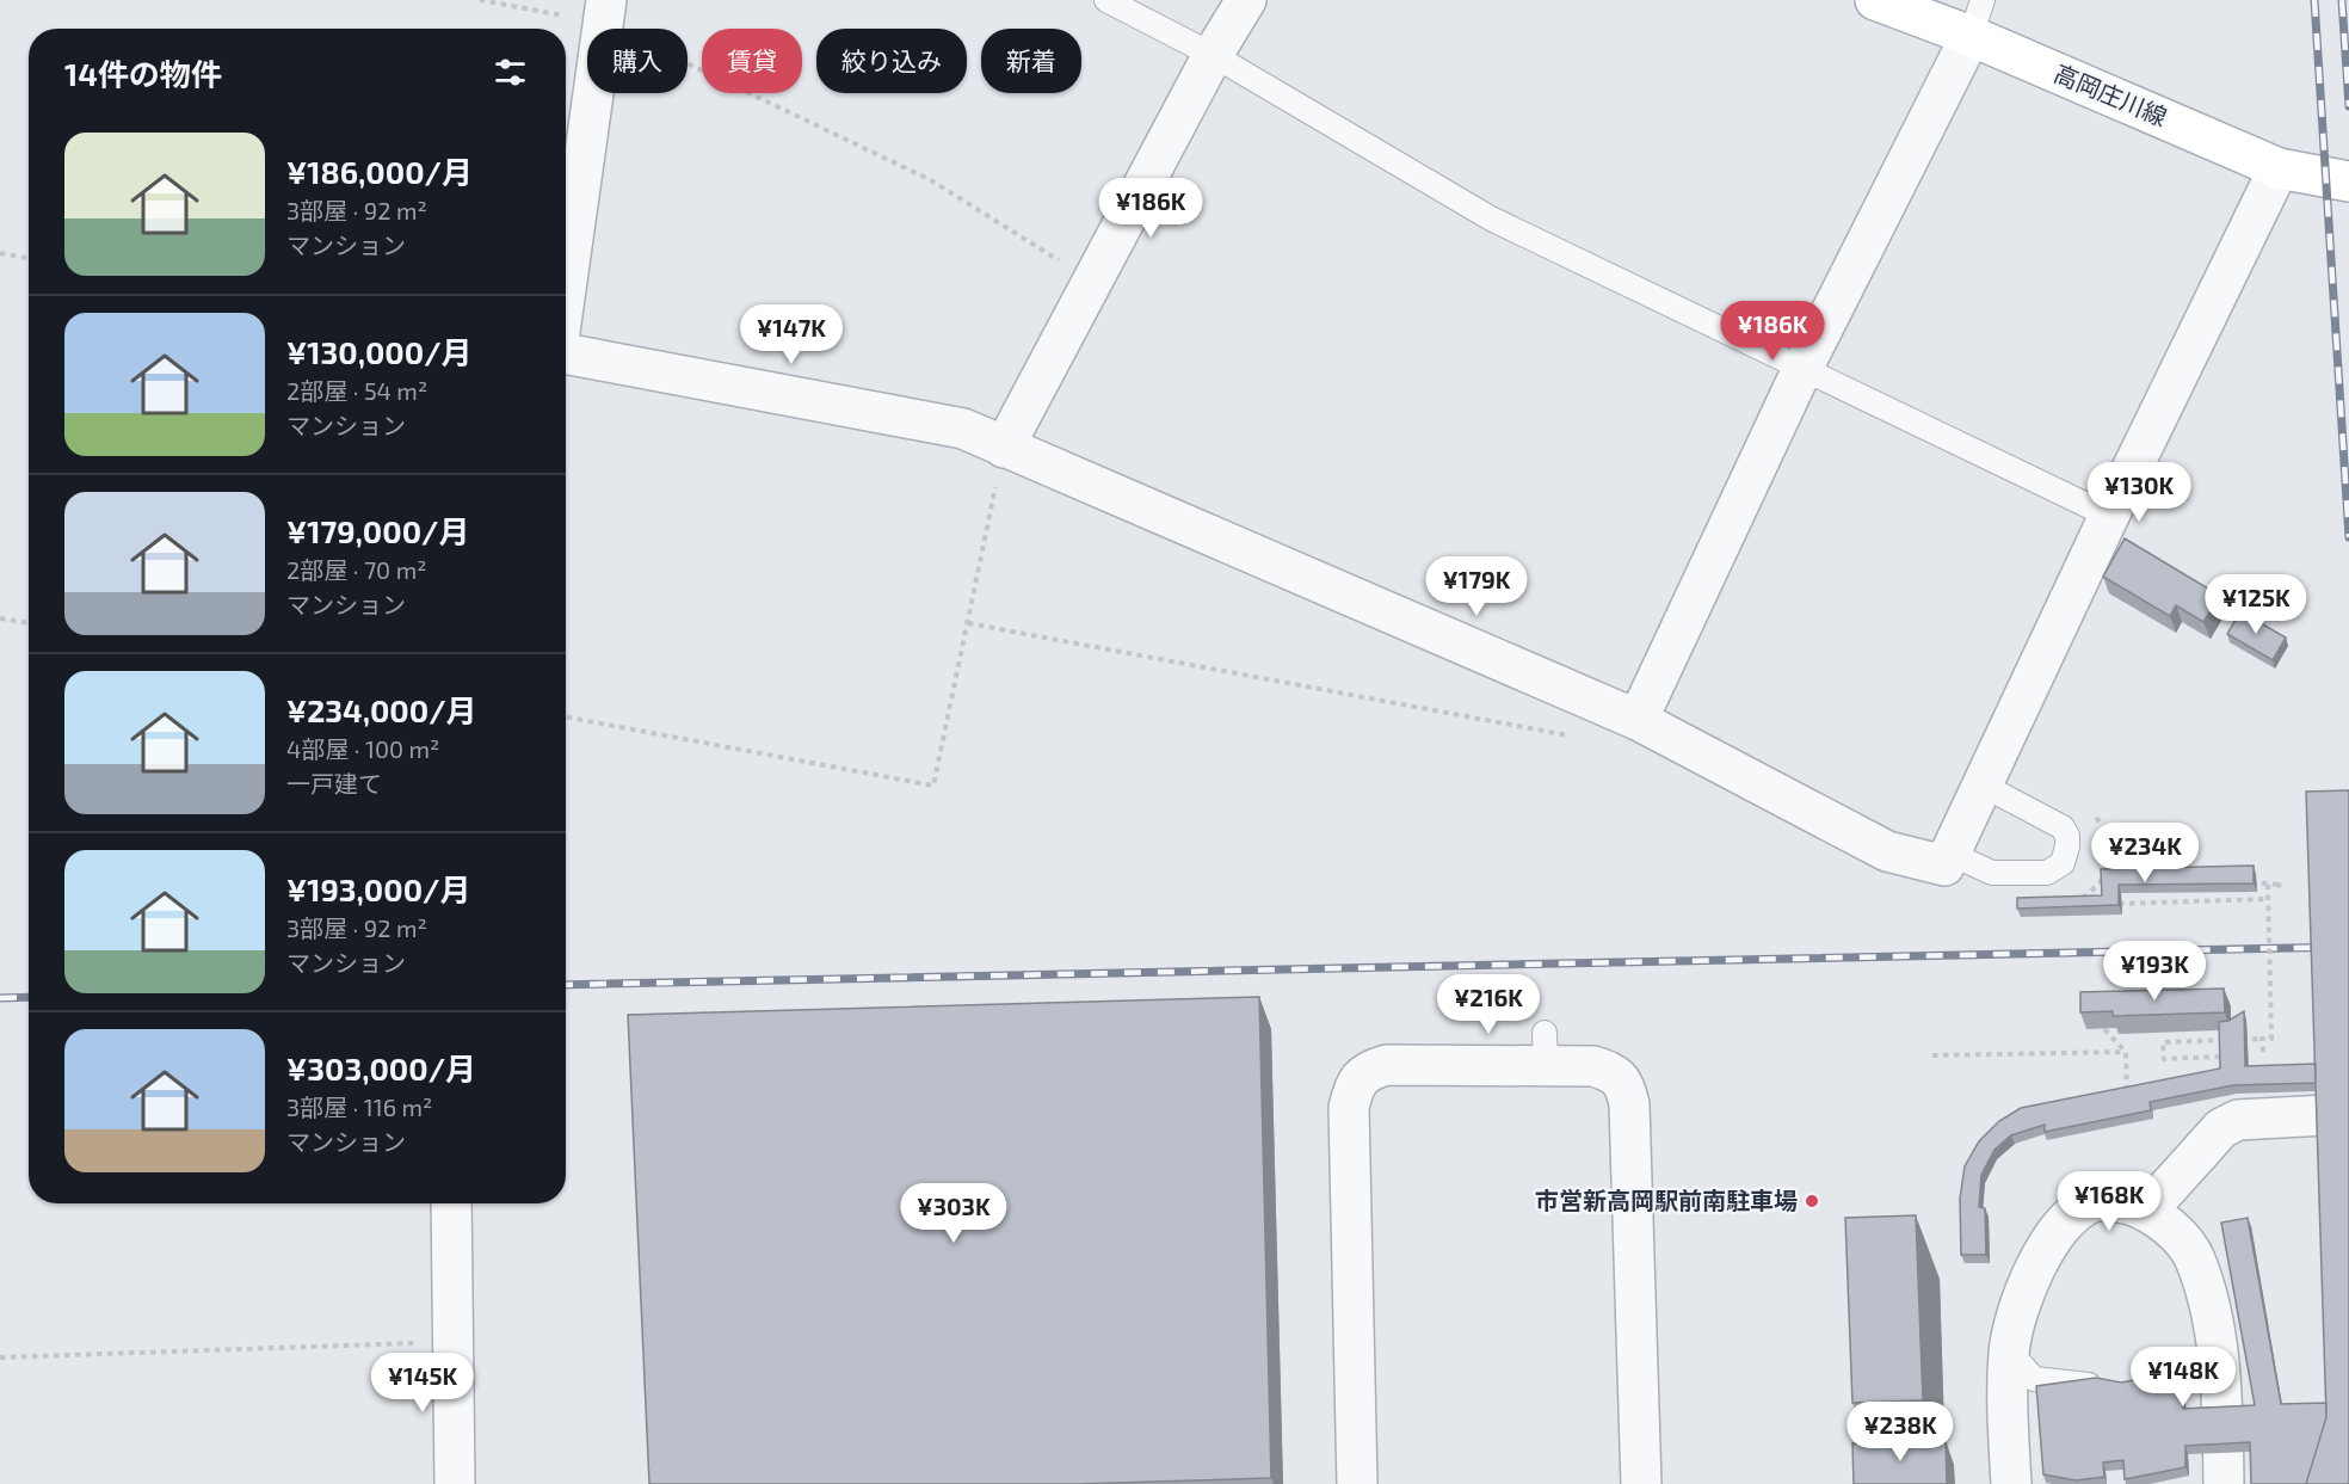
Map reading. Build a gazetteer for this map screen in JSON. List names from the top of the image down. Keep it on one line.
{"streets":{"main road":["高岡庄川線"]},"places":["市営新高岡駅前南駐車場"],"page":{"chip":["購入","賃貸","絞り込み","新着"],"heading":"14件の物件","list":[{"name":"¥186,000/月","note":"3部屋 · 92 m² · マンション"},{"name":"¥130,000/月","note":"2部屋 · 54 m² · マンション"},{"name":"¥179,000/月","note":"2部屋 · 70 m² · マンション"},{"name":"¥234,000/月","note":"4部屋 · 100 m² · 一戸建て"},{"name":"¥193,000/月","note":"3部屋 · 92 m² · マンション"},{"name":"¥303,000/月","note":"3部屋 · 116 m² · マンション"}],"price":["¥186K","¥186K","¥147K","¥130K","¥179K","¥125K","¥234K","¥193K","¥216K","¥168K","¥303K","¥148K","¥145K","¥238K"]}}
